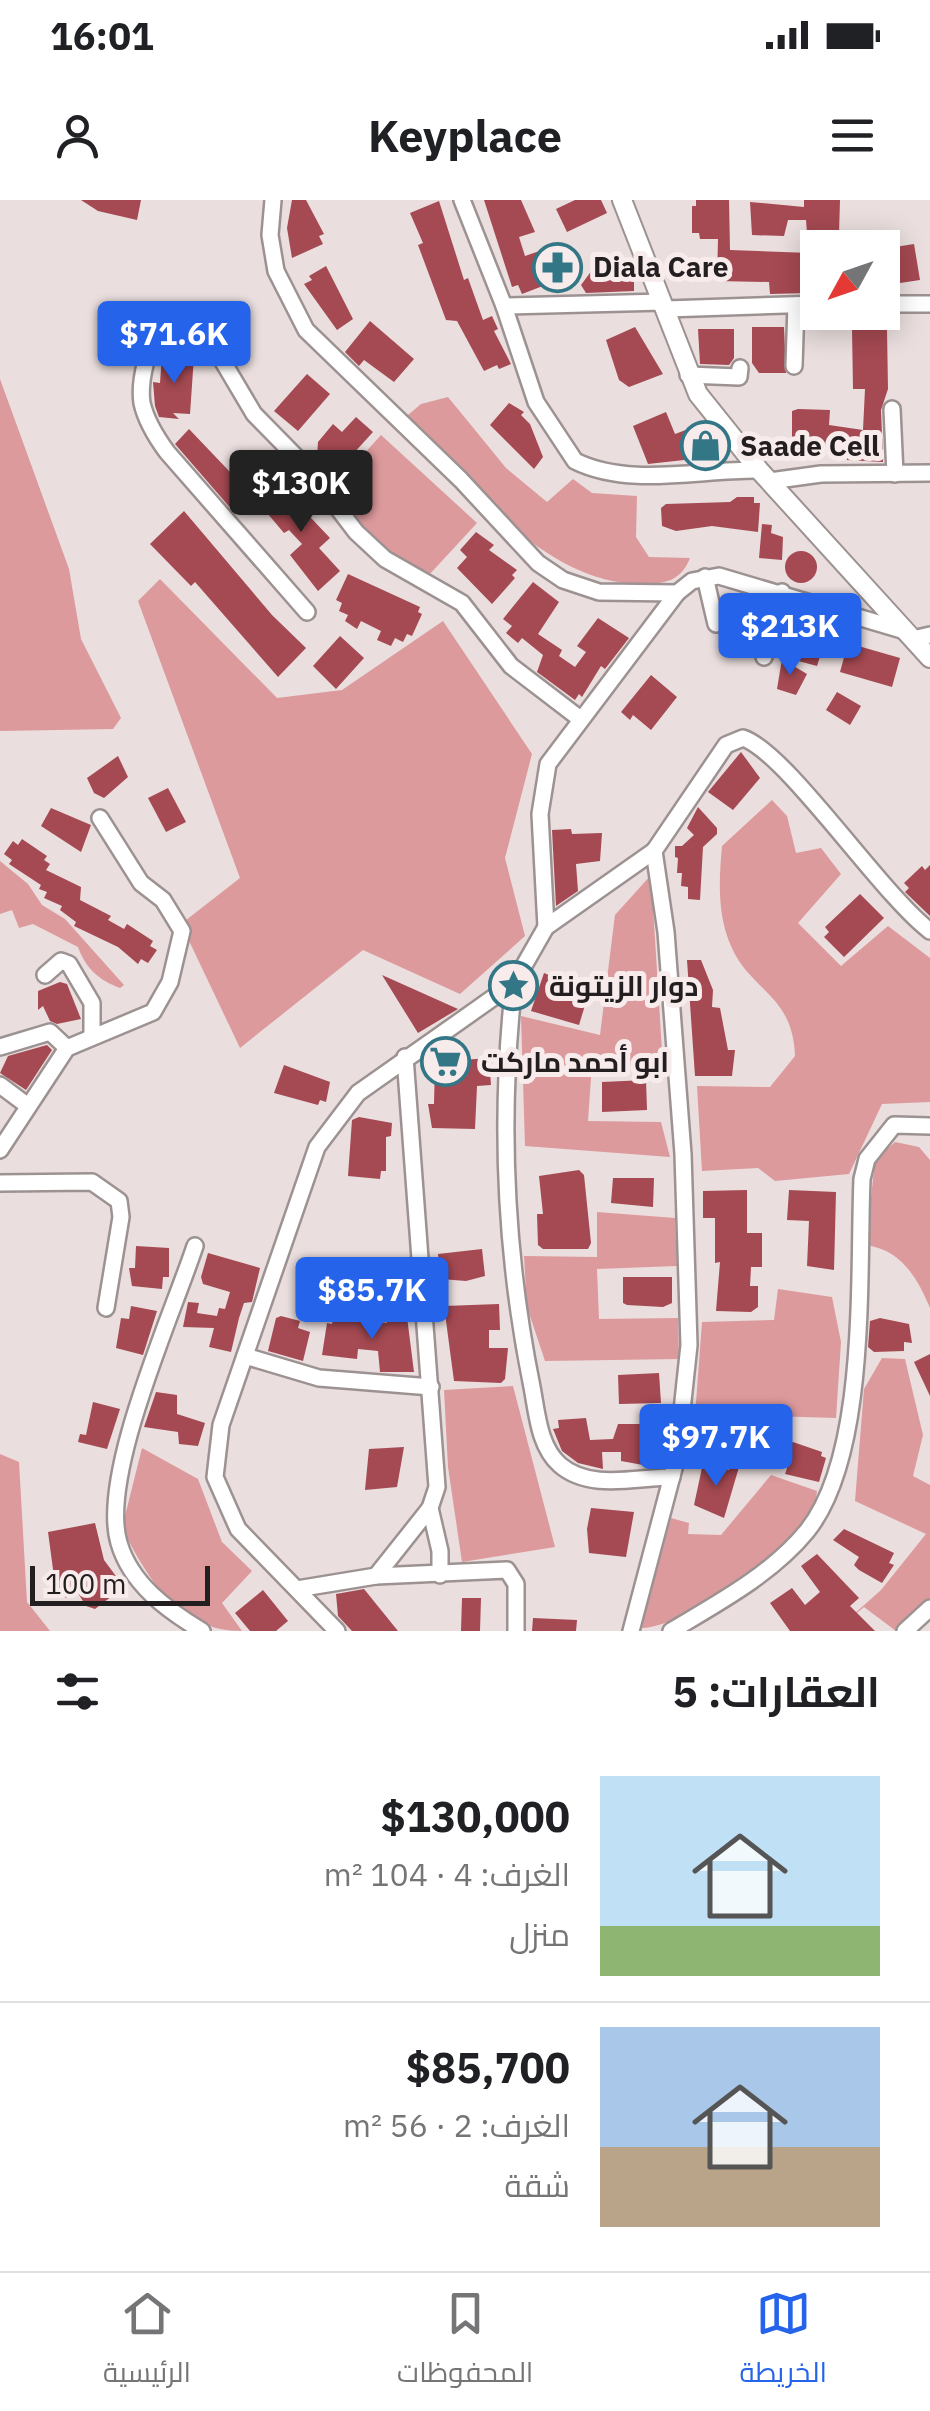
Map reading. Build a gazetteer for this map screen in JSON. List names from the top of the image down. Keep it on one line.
{"places":{"pharmacy":["Diala Care"],"shop":["Saade Cell"],"place":["دوار الزيتونة"],"supermarket":["ابو أحمد ماركت"]},"scale_bar":"100 m","north":"bottom left","page":{"status":"16:01","header":"Keyplace","price":["$71.6K","$130K","$213K","$85.7K","$97.7K"],"scale":"100 m","heading":"العقارات: 5","list":[{"name":"$130,000","note":"الغرف: 4 · 104 m² · منزل"},{"name":"$85,700","note":"الغرف: 2 · 56 m² · شقة"}],"tabs":["الخريطة","المحفوظات","الرئيسية"]}}
